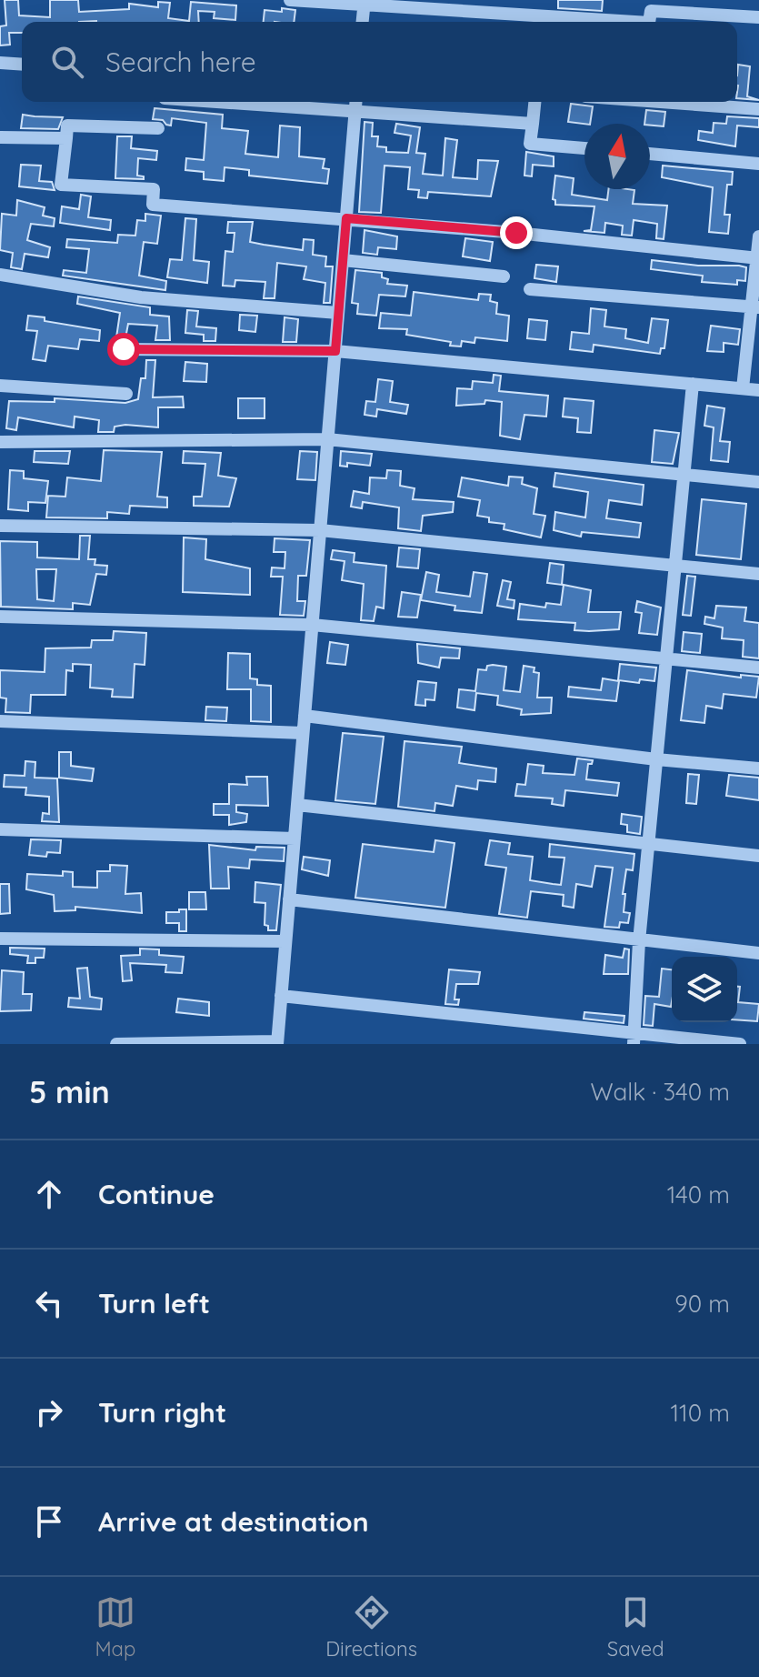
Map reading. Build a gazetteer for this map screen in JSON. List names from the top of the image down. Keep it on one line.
{"north":"top","page":{"search":"Search here","heading":["5 min","Walk · 340 m"],"list":[["Continue","140 m"],["Turn left","90 m"],["Turn right","110 m"],"Arrive at destination"],"nav":["Map","Directions","Saved"]}}
